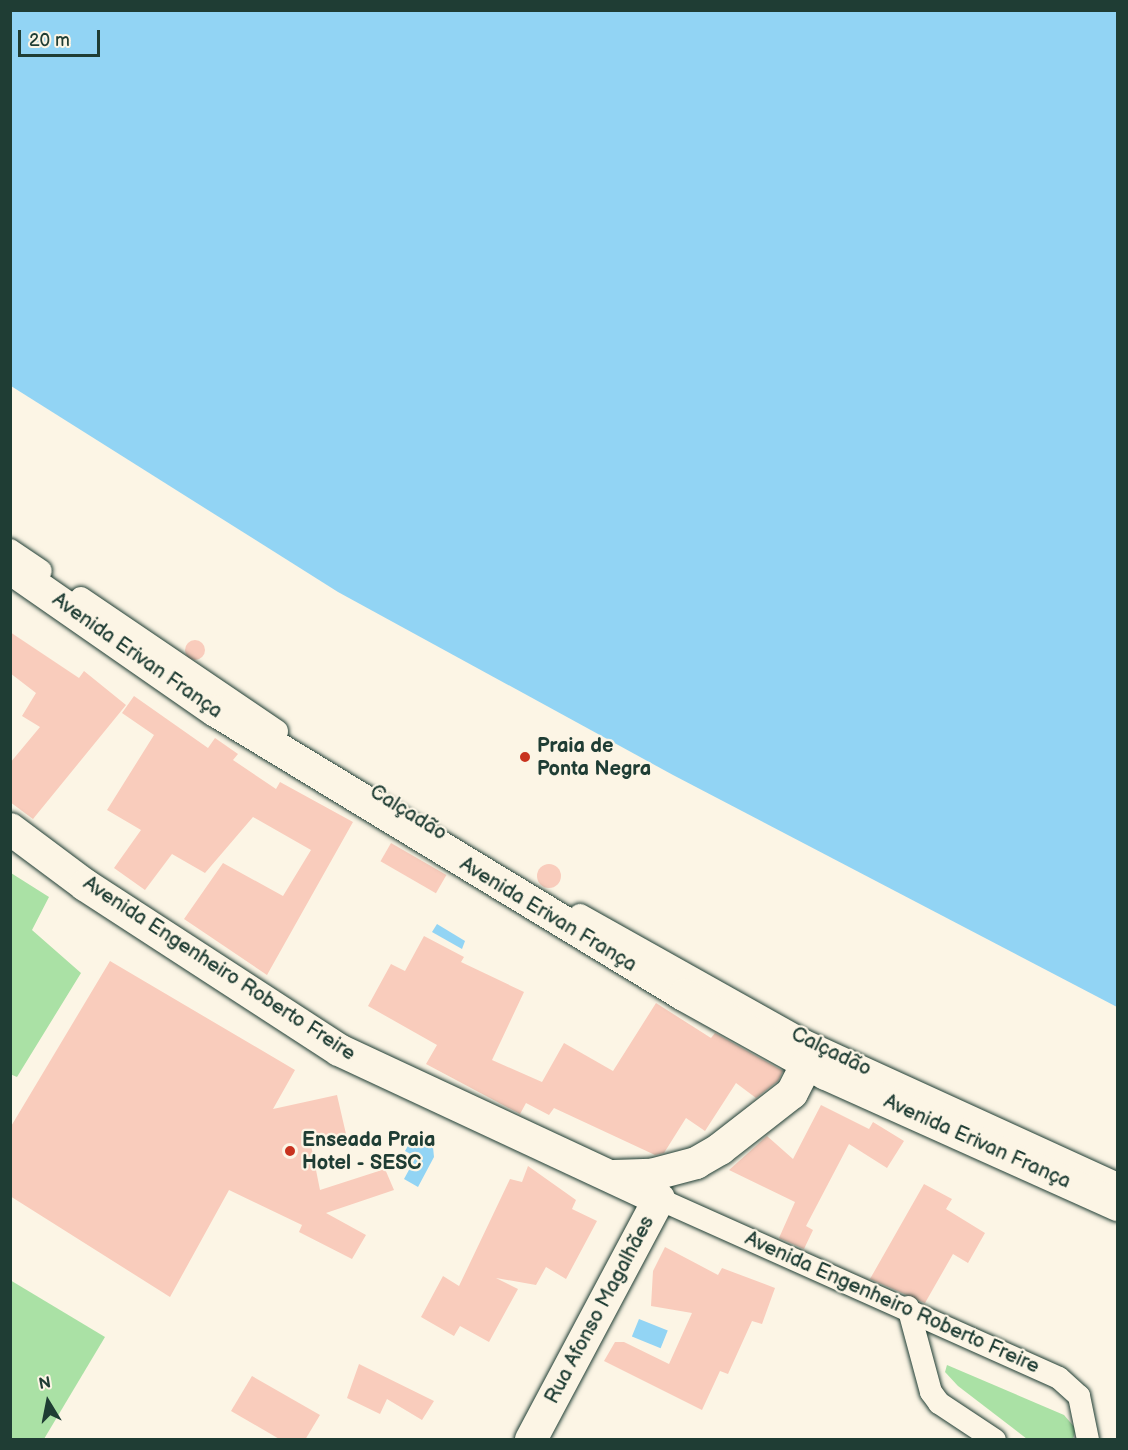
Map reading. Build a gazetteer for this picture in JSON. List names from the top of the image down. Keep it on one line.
{"streets":{"street":["Avenida Erivan França","Calçadão","Avenida Engenheiro Roberto Freire","Rua Afonso Magalhães"]},"crossings":[["Avenida Erivan França","Avenida Engenheiro Roberto Freire"],["Avenida Engenheiro Roberto Freire","Rua Afonso Magalhães"]],"places":["Praia de Ponta Negra","Enseada Praia Hotel - SESC"],"scale_bar":"20 m","north":"top"}
